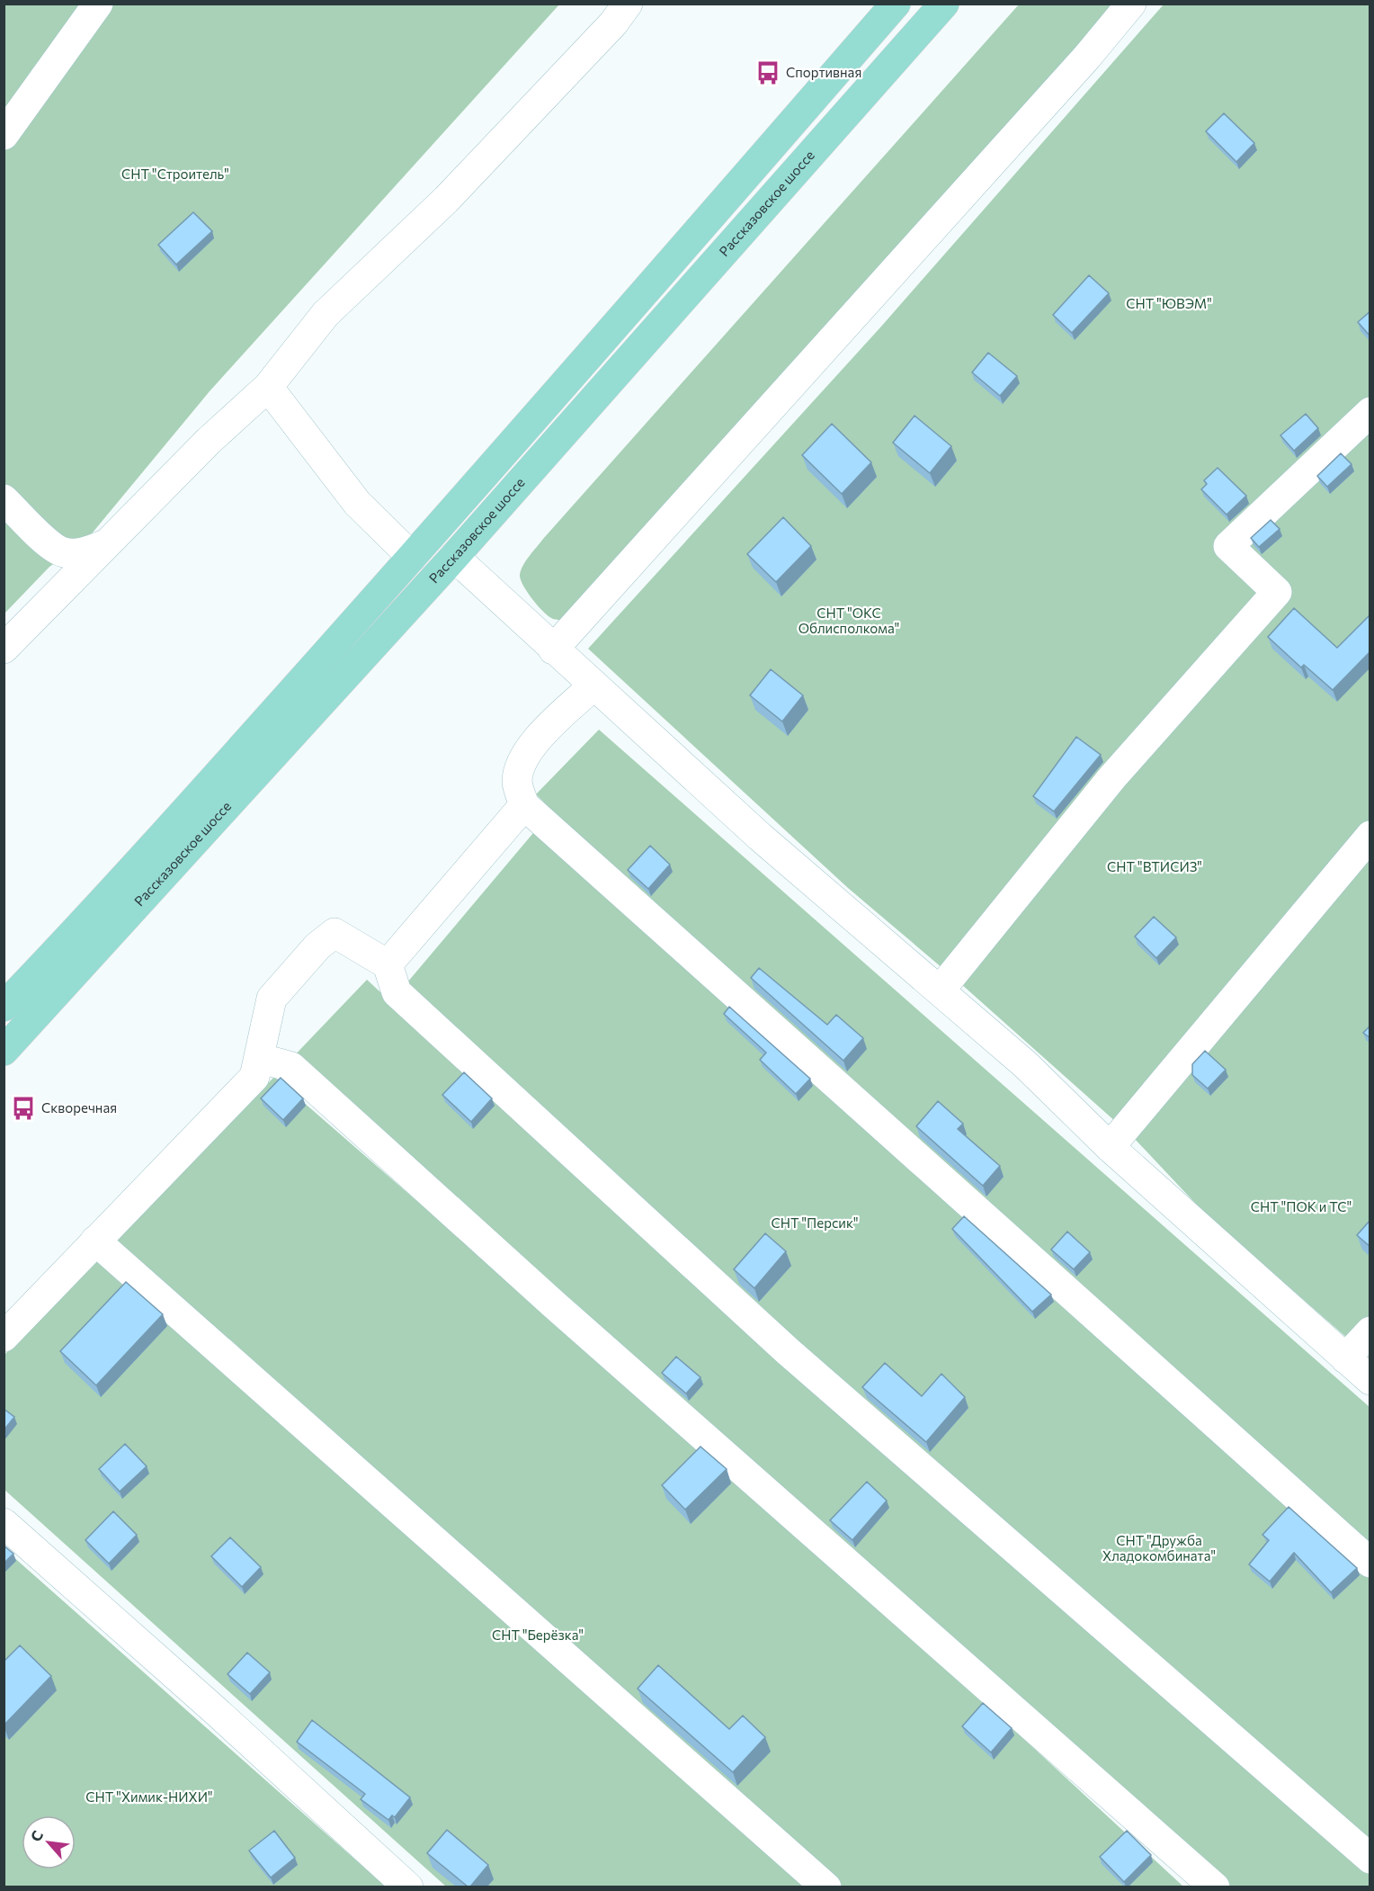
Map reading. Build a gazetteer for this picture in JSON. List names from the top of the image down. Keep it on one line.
{"streets":{"main road":["Рассказовское шоссе"]},"parks":["СНТ \"Строитель\"","СНТ \"ЮВЭМ\"","СНТ \"ОКС Облисполкома\"","СНТ \"ВТИСИЗ\"","СНТ \"ПОК и ТС\"","СНТ \"Персик\"","СНТ \"Дружба Хладокомбината\"","СНТ \"Берёзка\"","СНТ \"Химик-НИХИ\""],"places":{"bus stop":["Спортивная","Скворечная"]},"north":"top left"}
